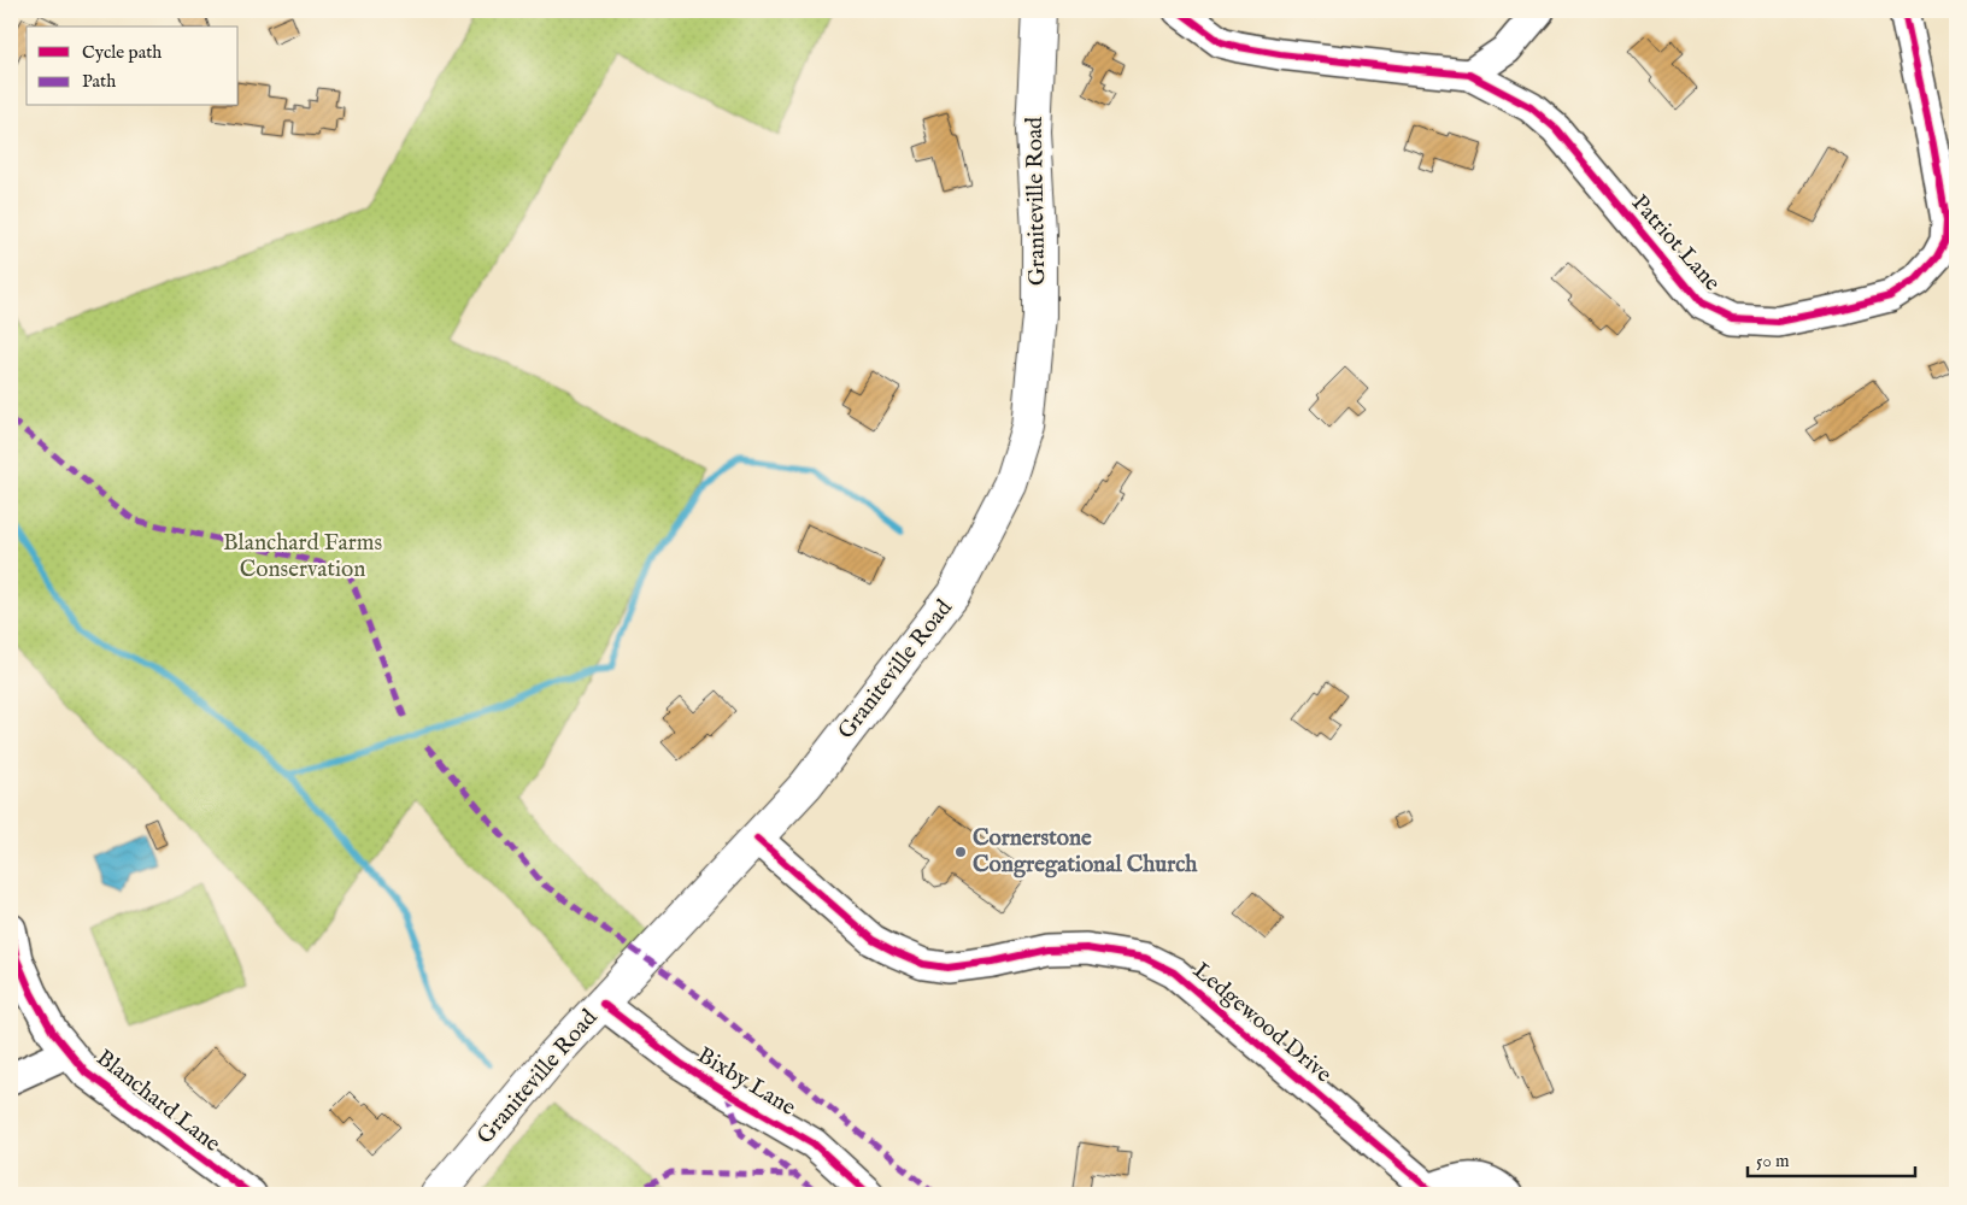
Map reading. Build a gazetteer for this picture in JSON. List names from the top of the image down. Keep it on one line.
{"streets":{"main road":["Graniteville Road"],"street":["Patriot Lane","Ledgewood Drive","Bixby Lane","Blanchard Lane"]},"crossings":[["Graniteville Road","Ledgewood Drive"],["Graniteville Road","Bixby Lane"]],"parks":["Blanchard Farms Conservation"],"places":["Cornerstone Congregational Church"],"legend":["Cycle path","Path"],"scale_bar":"50 m"}
